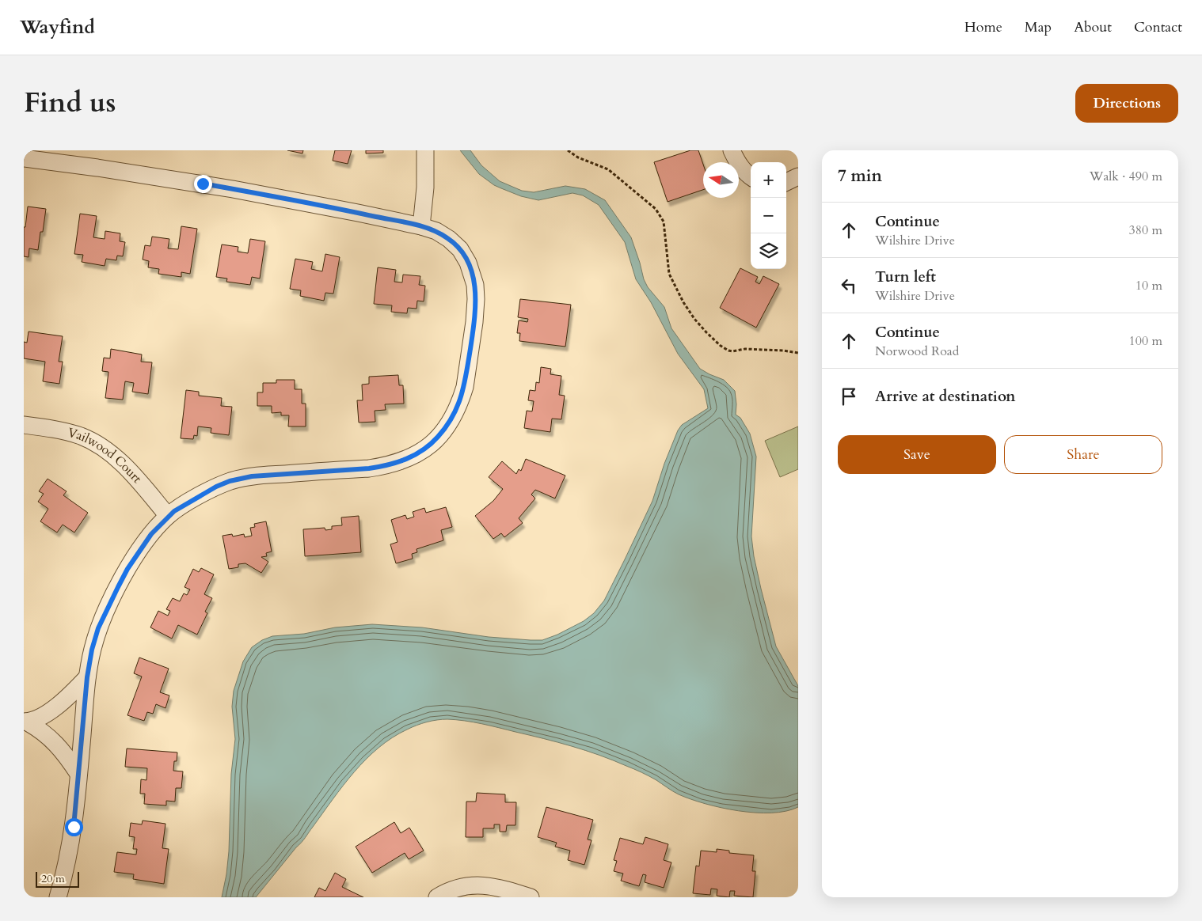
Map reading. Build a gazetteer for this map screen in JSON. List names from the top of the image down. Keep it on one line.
{"streets":{"street":["Vailwood Court"]},"scale_bar":"20 m","north":"left","page":{"header":"Wayfind","nav":["Home","Map","About","Contact"],"title":"Find us","buttons":["Directions",["Save","Share"]],"heading":["7 min","Walk · 490 m"],"map_buttons":["+","−"],"list":[["Continue","Wilshire Drive","380 m"],["Turn left","Wilshire Drive","10 m"],["Continue","Norwood Road","100 m"],"Arrive at destination"],"scale":"20 m"}}
